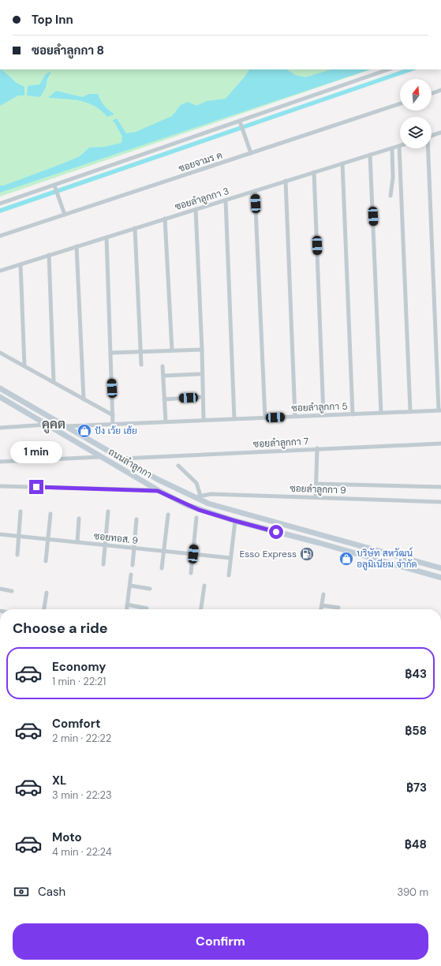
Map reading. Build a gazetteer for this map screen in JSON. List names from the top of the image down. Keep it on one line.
{"streets":{"main road":["ถนนลำลูกกา"],"street":["ซอยจามร ค","ซอยลำลูกกา 3","ซอยลำลูกกา 5","ซอยลำลูกกา 7","ซอยลำลูกกา 9","ซอยทอส. 9"]},"crossings":[["ซอยลำลูกกา 5","ถนนลำลูกกา"],["ซอยลำลูกกา 7","ถนนลำลูกกา"],["ถนนลำลูกกา","ซอยลำลูกกา 9"]],"districts":["คูคต"],"places":{"shop":["ปัง เว้ย เฮ้ย","บริษัท สหวัฒน์ อลูมิเนียม จำกัด"],"fuel station":["Esso Express"]},"north":"top","page":{"banner":["Top Inn","ซอยลำลูกกา 8"],"bubble":"1 min","heading":"Choose a ride","list":[{"name":"Economy","note":"1 min · 22:21","value":"฿43"},{"name":"Comfort","note":"2 min · 22:22","value":"฿58"},{"name":"XL","note":"3 min · 22:23","value":"฿73"},{"name":"Moto","note":"4 min · 22:24","value":"฿48"}],"pay":["Cash","390 m"],"buttons":"Confirm"}}
